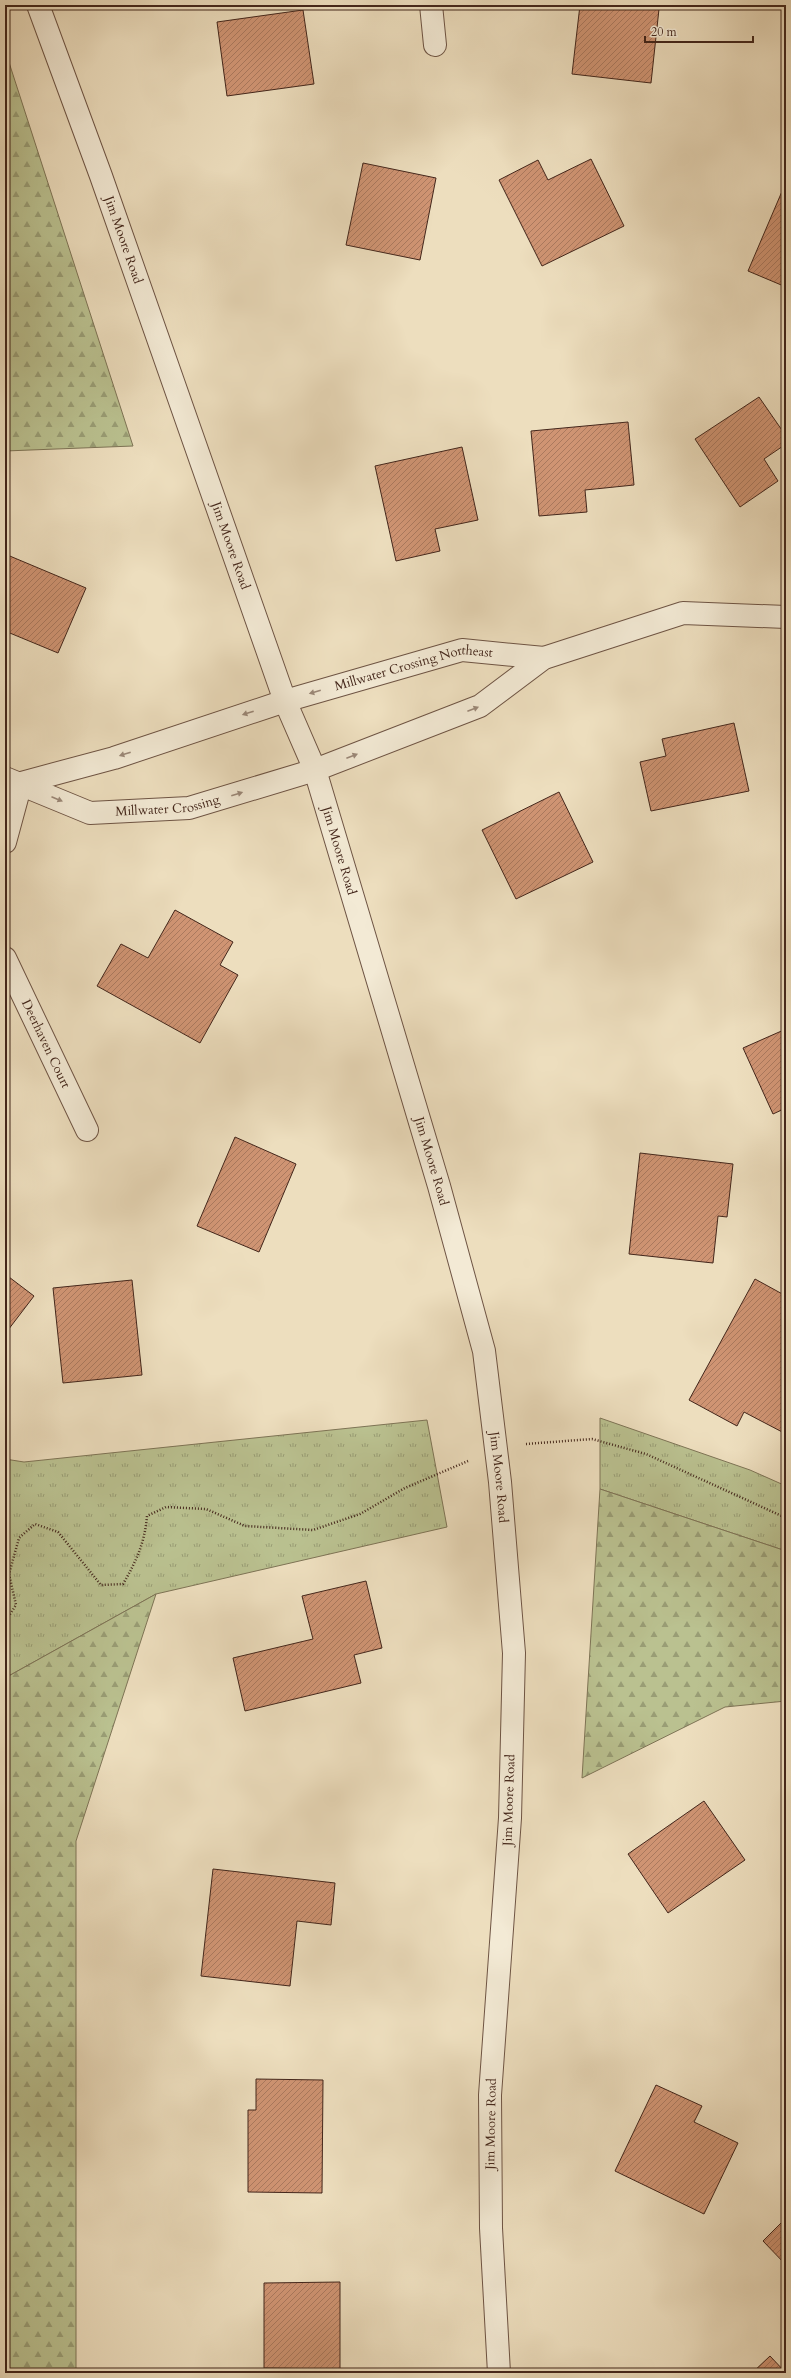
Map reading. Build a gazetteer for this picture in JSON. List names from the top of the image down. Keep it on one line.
{"streets":{"street":["Jim Moore Road","Millwater Crossing Northeast","Millwater Crossing","Deerhaven Court"]},"crossings":[["Jim Moore Road","Millwater Crossing Northeast"],["Jim Moore Road","Millwater Crossing"],["Millwater Crossing Northeast","Millwater Crossing"]],"scale_bar":"20 m"}
